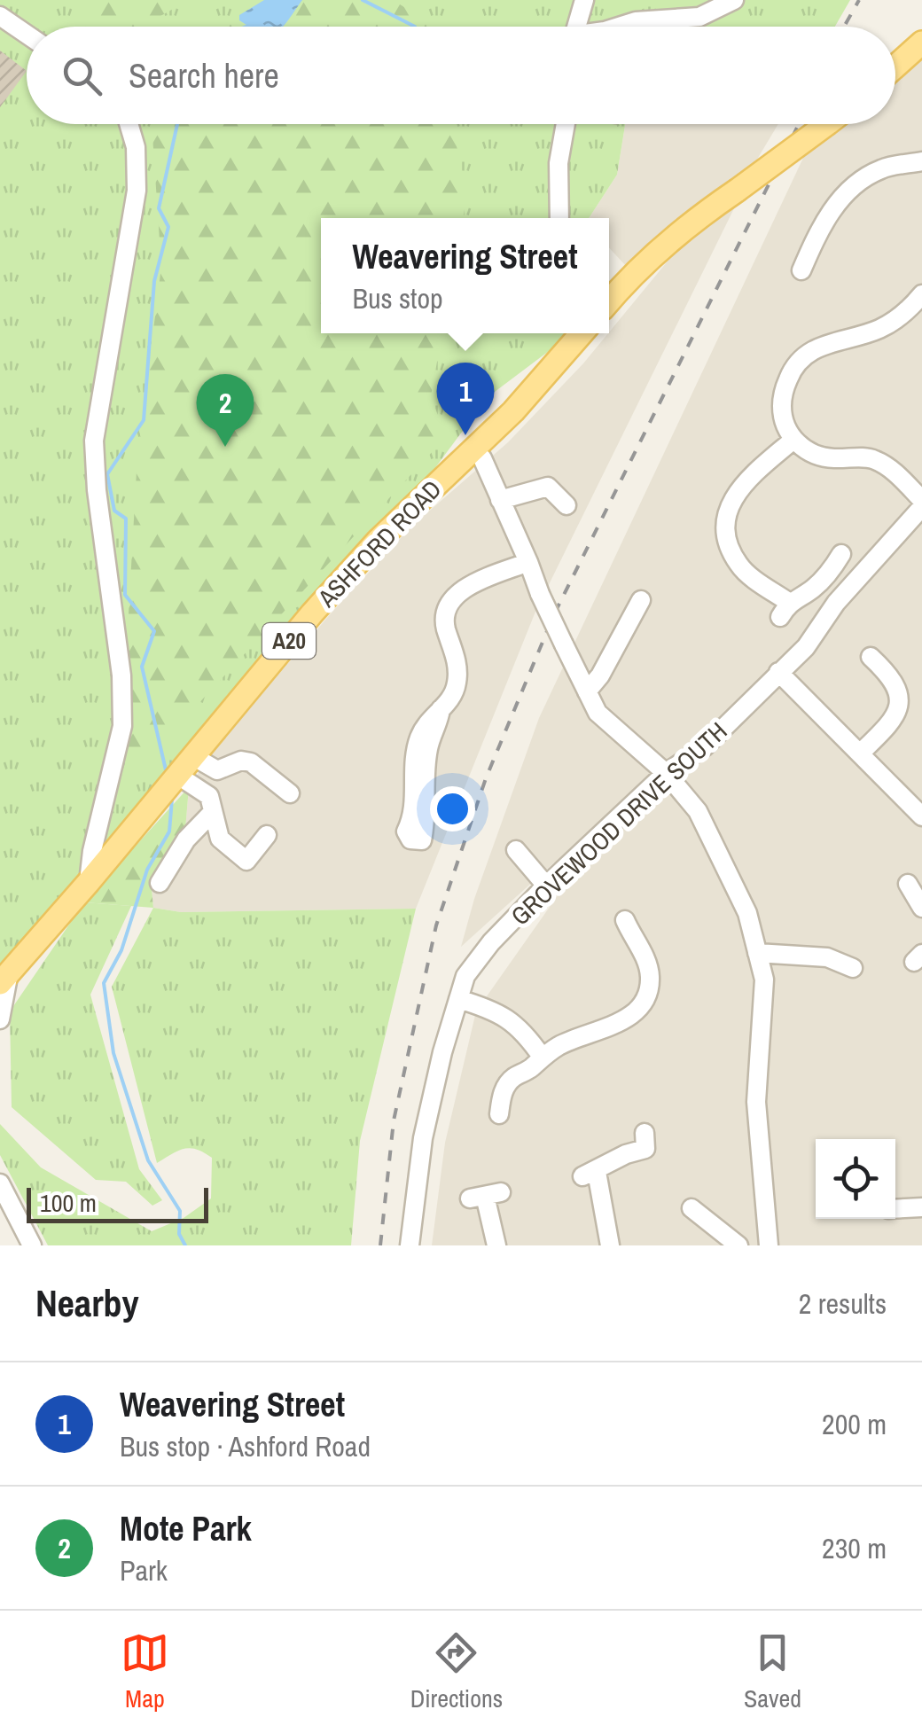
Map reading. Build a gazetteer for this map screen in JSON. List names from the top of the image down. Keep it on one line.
{"streets":{"main road":["ASHFORD ROAD","A20"],"street":["GROVEWOOD DRIVE SOUTH"]},"scale_bar":"100 m","page":{"search":"Search here","popup":["Weavering Street","Bus stop"],"pins":["1","2"],"scale":"100 m","heading":["Nearby","2 results"],"list":[{"mark":"1","name":"Weavering Street","note":"Bus stop · Ashford Road","value":"200 m"},{"mark":"2","name":"Mote Park","note":"Park","value":"230 m"}],"nav":["Map","Directions","Saved"]}}
